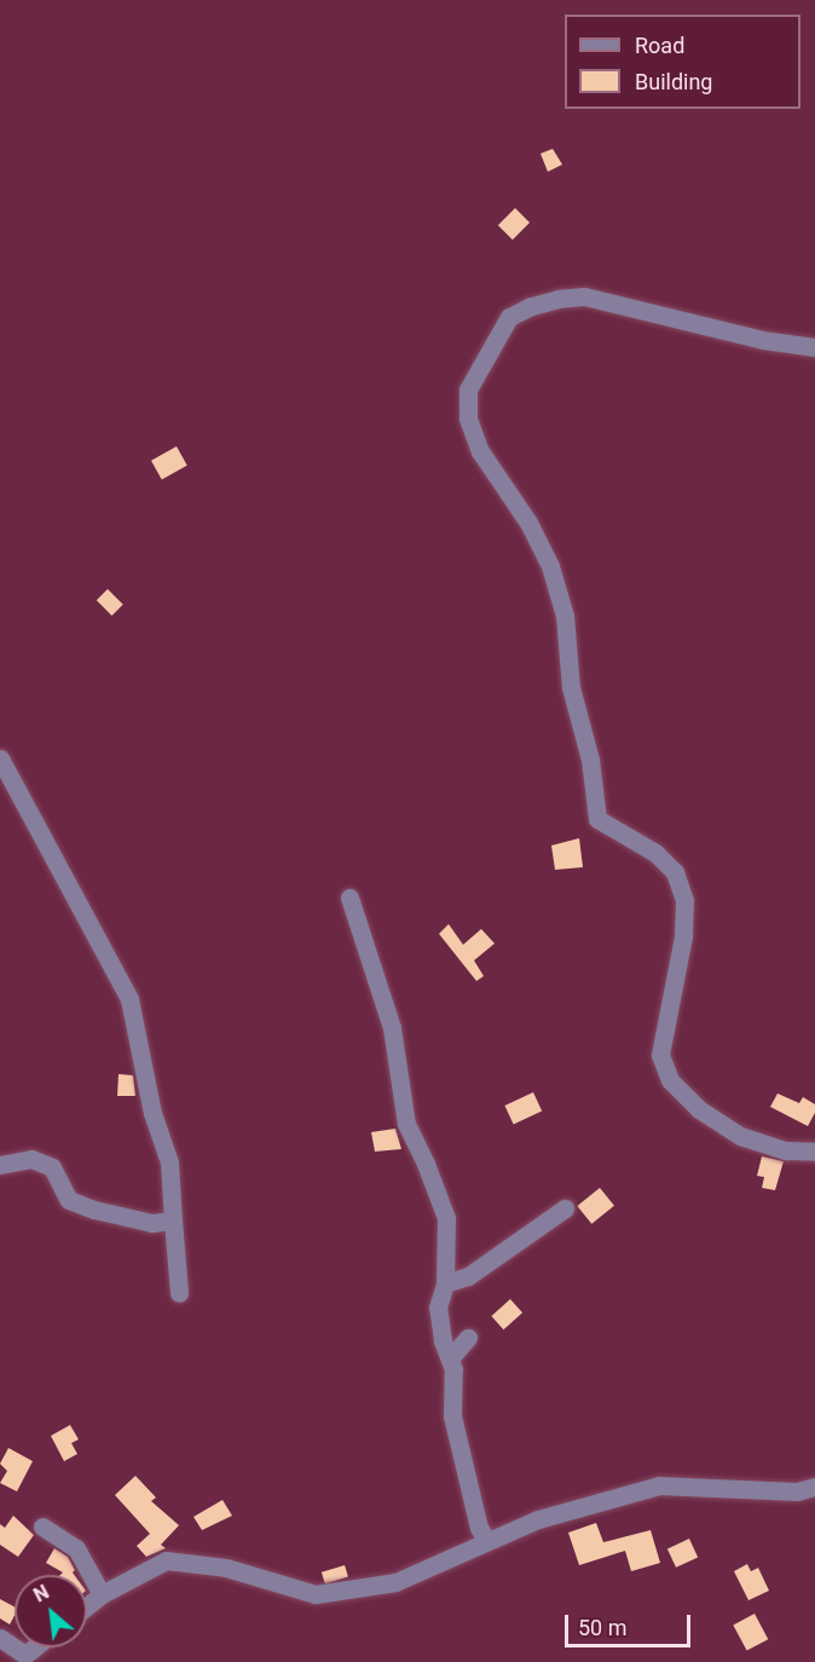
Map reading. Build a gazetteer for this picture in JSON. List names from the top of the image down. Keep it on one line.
{"legend":["Road","Building"],"scale_bar":"50 m","north":"top left"}
